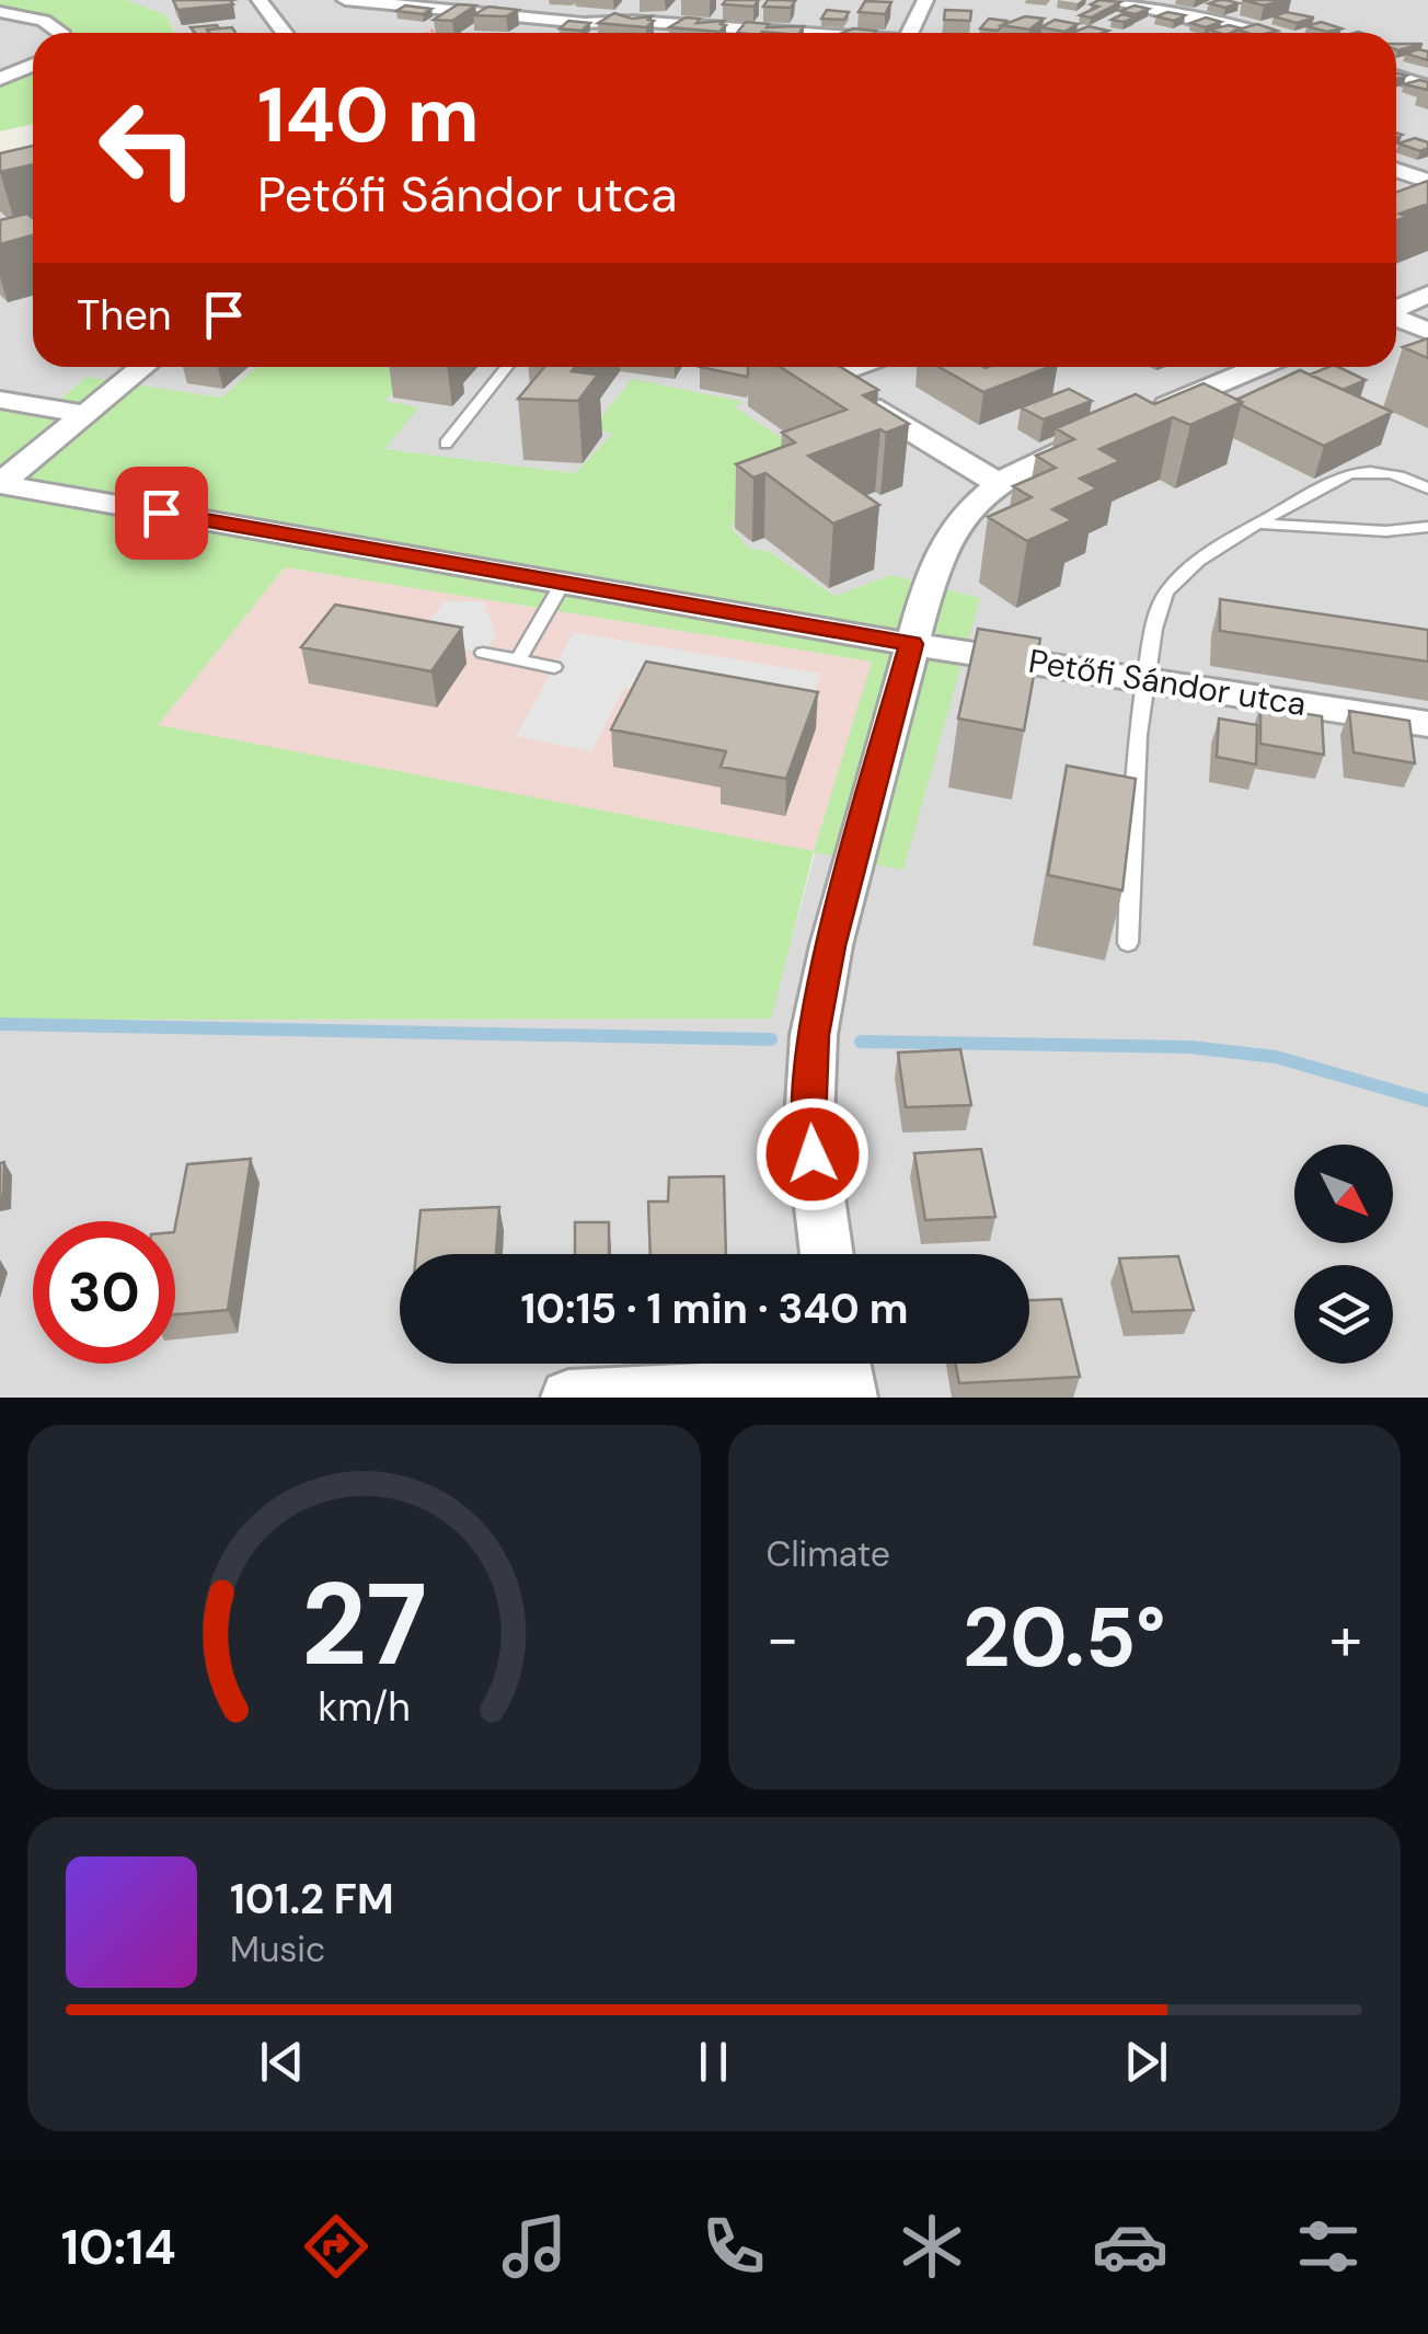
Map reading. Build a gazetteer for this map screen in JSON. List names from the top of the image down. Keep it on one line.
{"streets":{"street":["Petőfi Sándor utca"]},"north":"bottom right","page":{"turn":["140 m","Petőfi Sándor utca"],"then":"Then","limit":"30","trip":"10:15 · 1 min · 340 m","tile":"Climate","heat":["−","20.5°","+"],"song":["101.2 FM","Music"],"tabs":"10:14","gauge":["27","km/h"]}}
